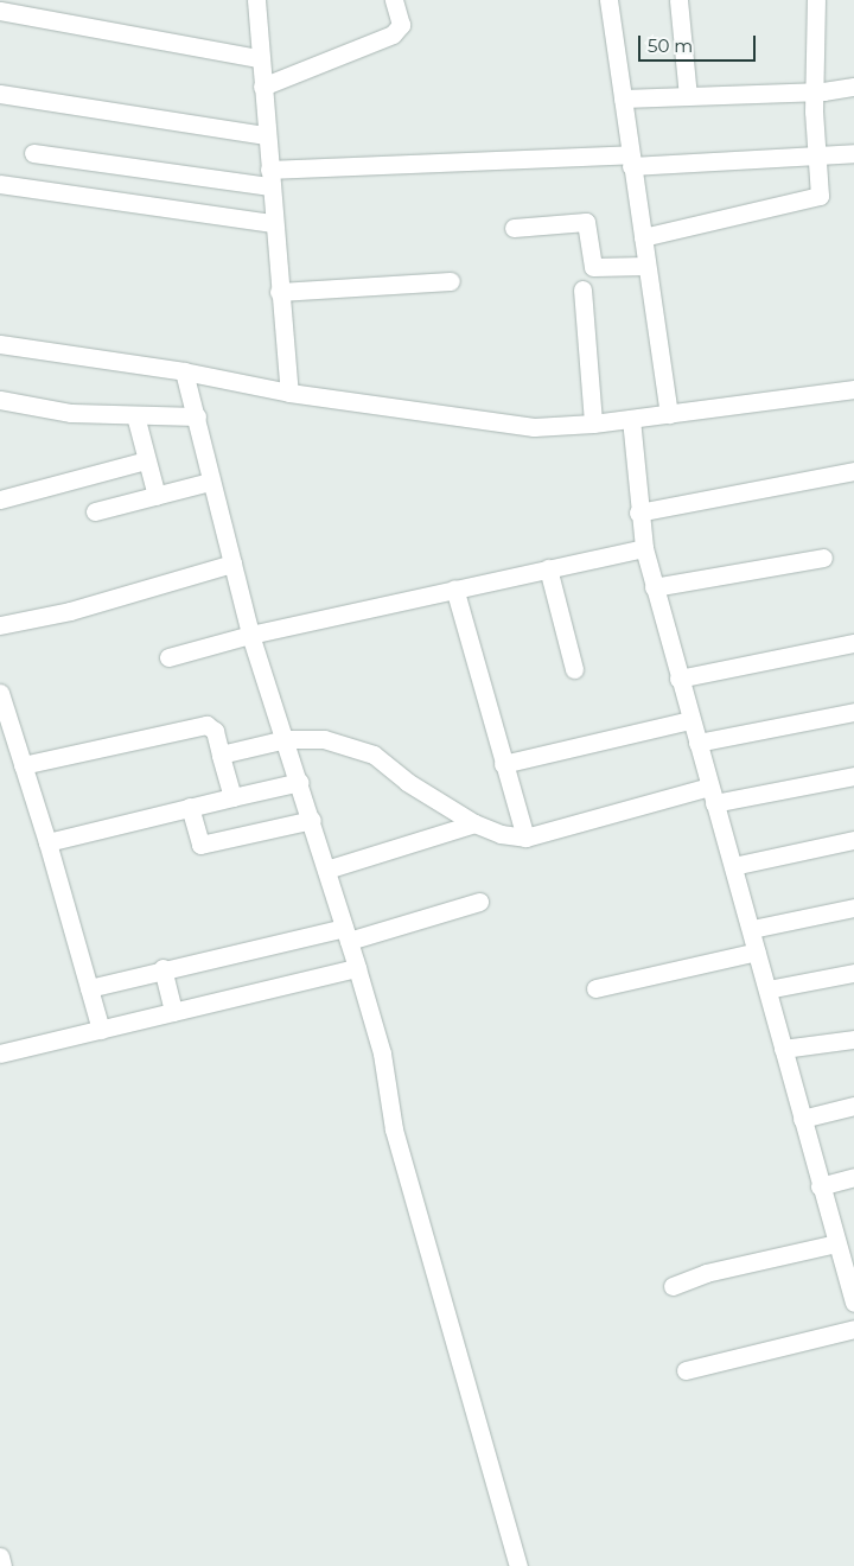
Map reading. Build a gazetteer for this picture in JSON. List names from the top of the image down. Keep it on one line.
{"scale_bar":"50 m"}
